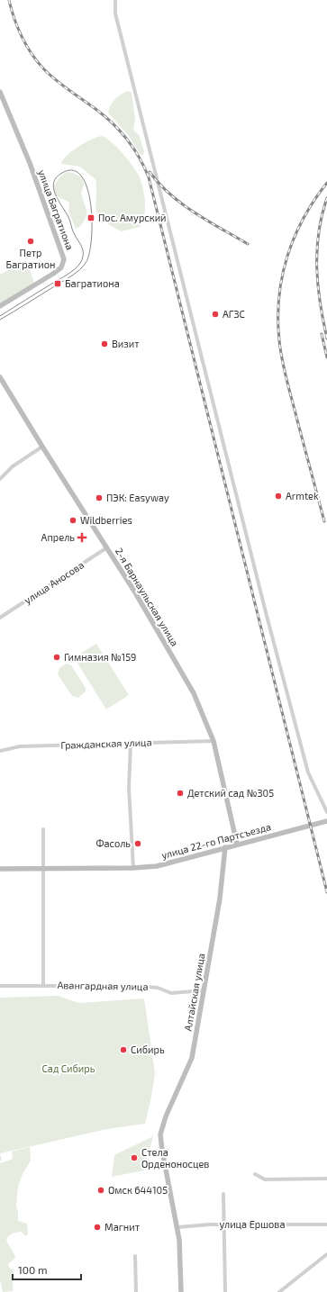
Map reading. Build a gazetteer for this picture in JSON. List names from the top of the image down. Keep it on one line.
{"streets":{"street":["улица Багратиона","улица Аносова","2-я Барнаульская улица","Гражданская улица","улица 22-го Партсъезда","Авангардная улица","Алтайская улица","улица Ершова"]},"crossings":[["улица Аносова","2-я Барнаульская улица"],["2-я Барнаульская улица","Гражданская улица"],["2-я Барнаульская улица","улица 22-го Партсъезда"],["улица 22-го Партсъезда","Алтайская улица"],["Авангардная улица","Алтайская улица"],["Алтайская улица","улица Ершова"]],"parks":["Сад Сибирь"],"places":{"transit":["Пос. Амурский","Багратиона"],"other":["Петр Багратион","АГЗС","Визит","Armtek","ПЭК: Easyway","Wildberries","Гимназия №159","Детский сад №305","Фасоль","Сибирь","Стела Орденоносцев","Омск 644105","Магнит"],"health":["Апрель"]},"scale_bar":"100 m"}
